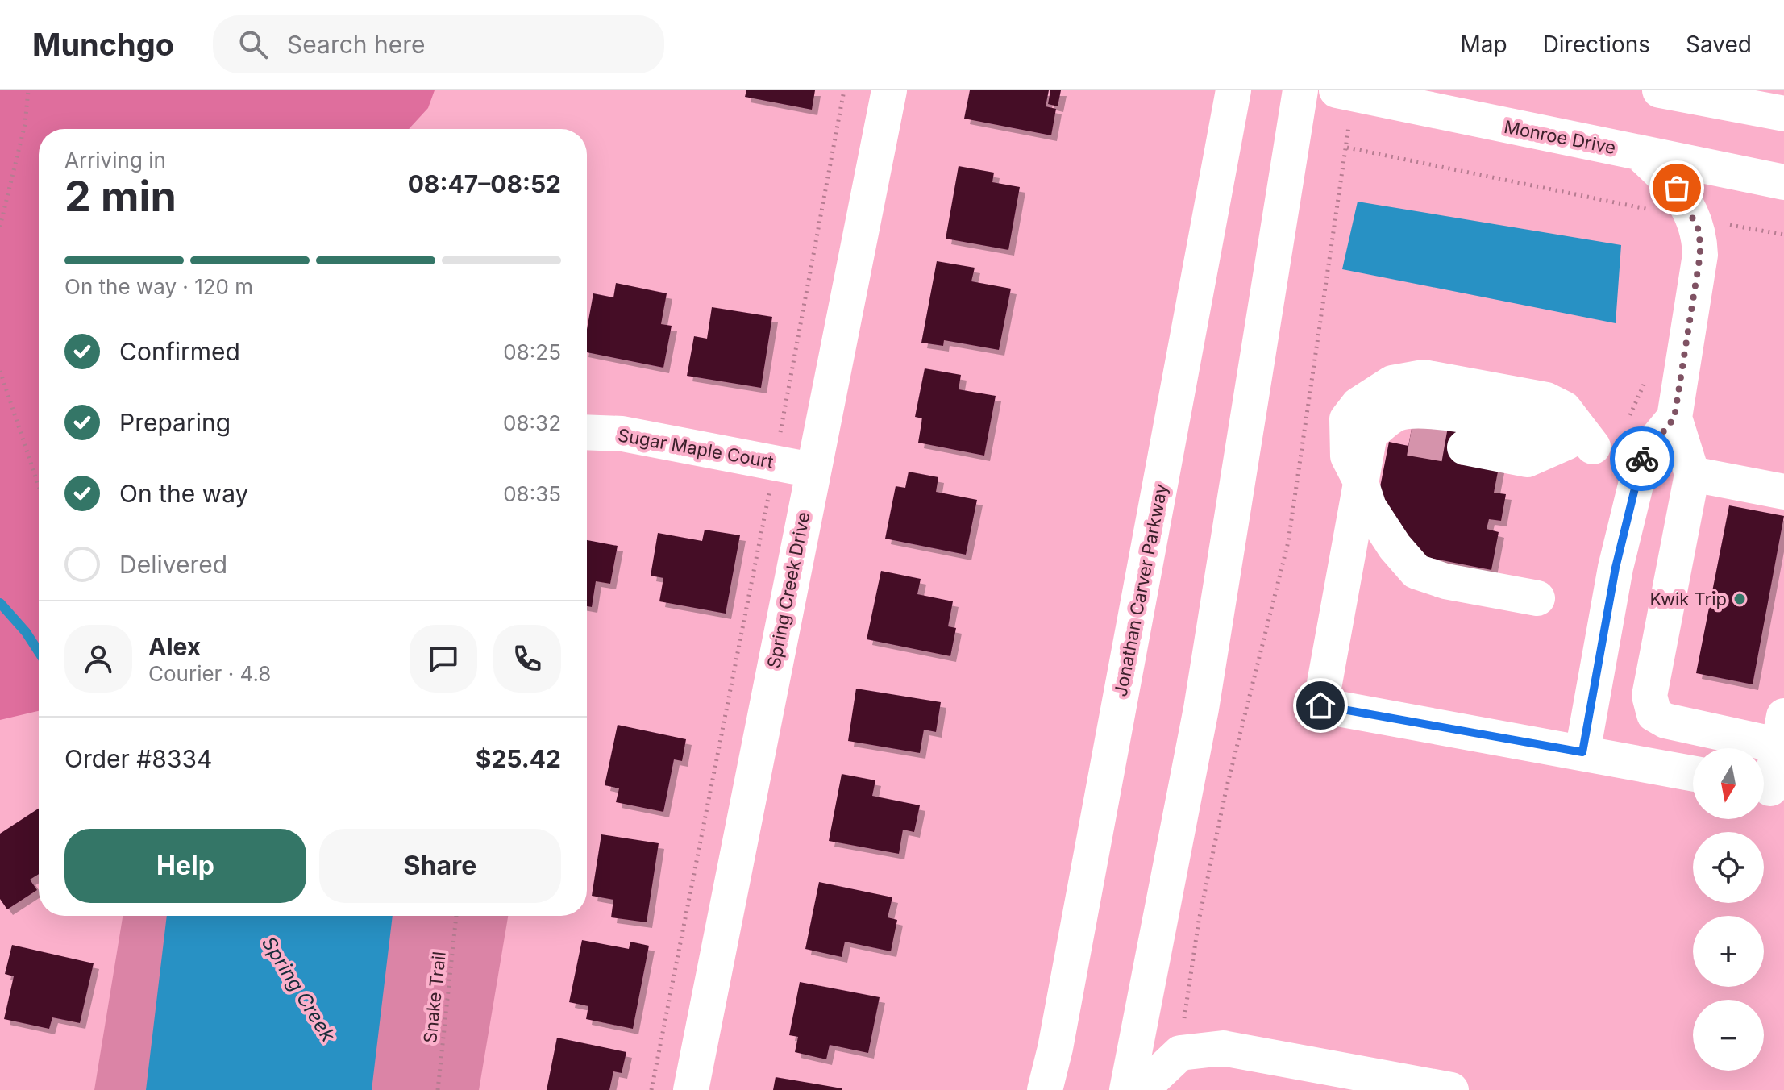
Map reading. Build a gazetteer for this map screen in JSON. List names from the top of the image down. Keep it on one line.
{"streets":{"main road":["Monroe Drive","Sugar Maple Court","Spring Creek Drive","Jonathan Carver Parkway"],"path":["Snake Trail"]},"crossings":[["Sugar Maple Court","Spring Creek Drive"]],"water":["Spring Creek"],"places":["Kwik Trip"],"north":"bottom","page":{"header":"Munchgo","search":"Search here","nav":["Map","Directions","Saved"],"heading":["2 min","Arriving in","08:47–08:52"],"panel":["Alex","Courier · 4.8","Order #8334","$25.42"],"bar":"On the way · 120 m","list":[["Confirmed","08:25"],["Preparing","08:32"],["On the way","08:35"],"Delivered"],"map_buttons":["+","−"],"buttons":["Help","Share"]}}
